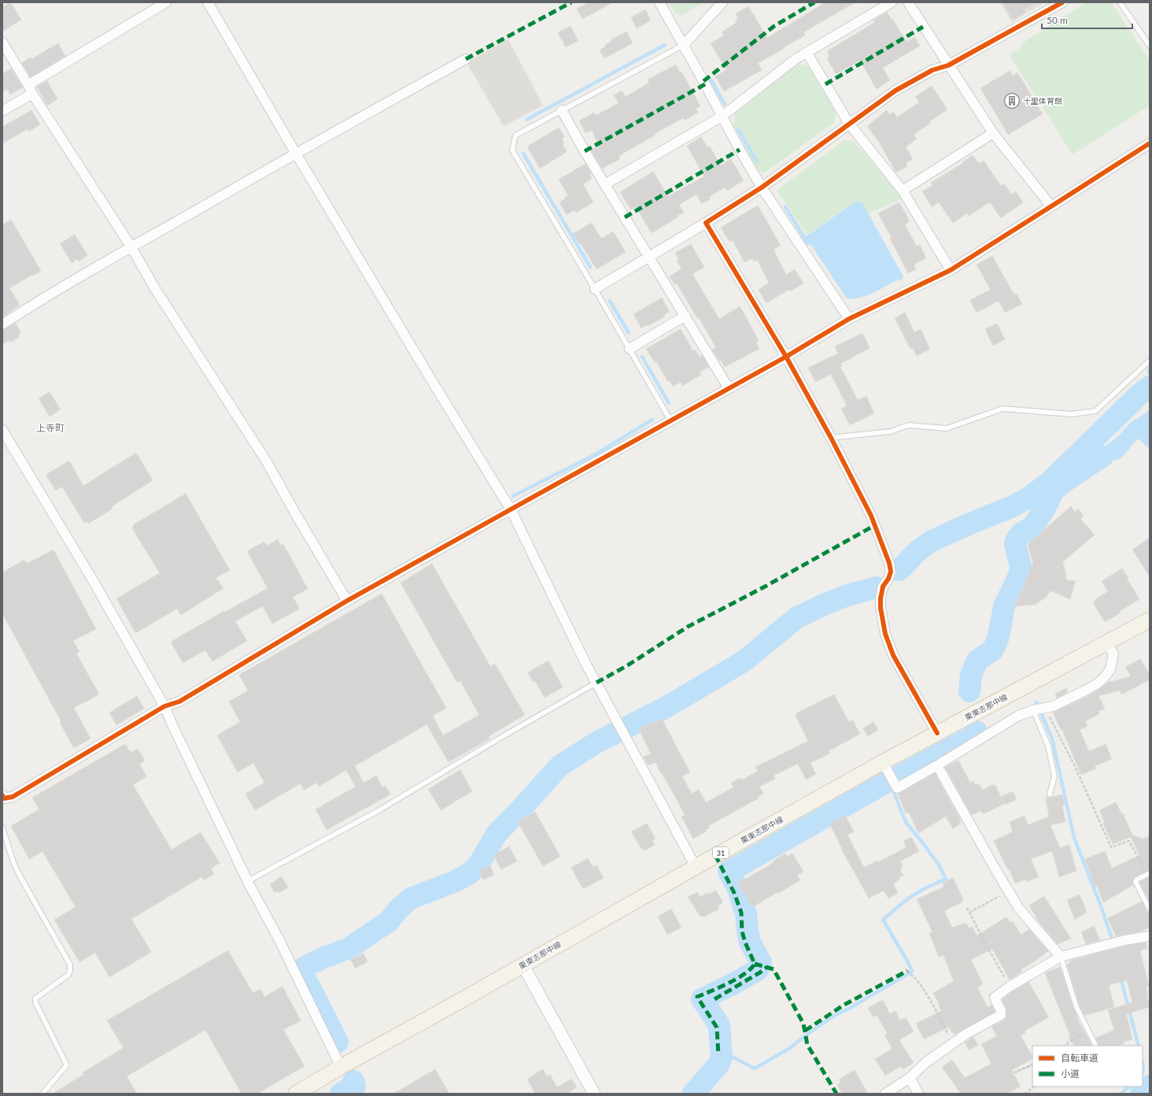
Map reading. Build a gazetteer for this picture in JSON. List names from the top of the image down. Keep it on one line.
{"streets":{"main road":["栗東志那中線","31"]},"districts":["上寺町"],"places":{"building":["十里体育館"]},"legend":["自転車道","小道"],"scale_bar":"50 m"}
